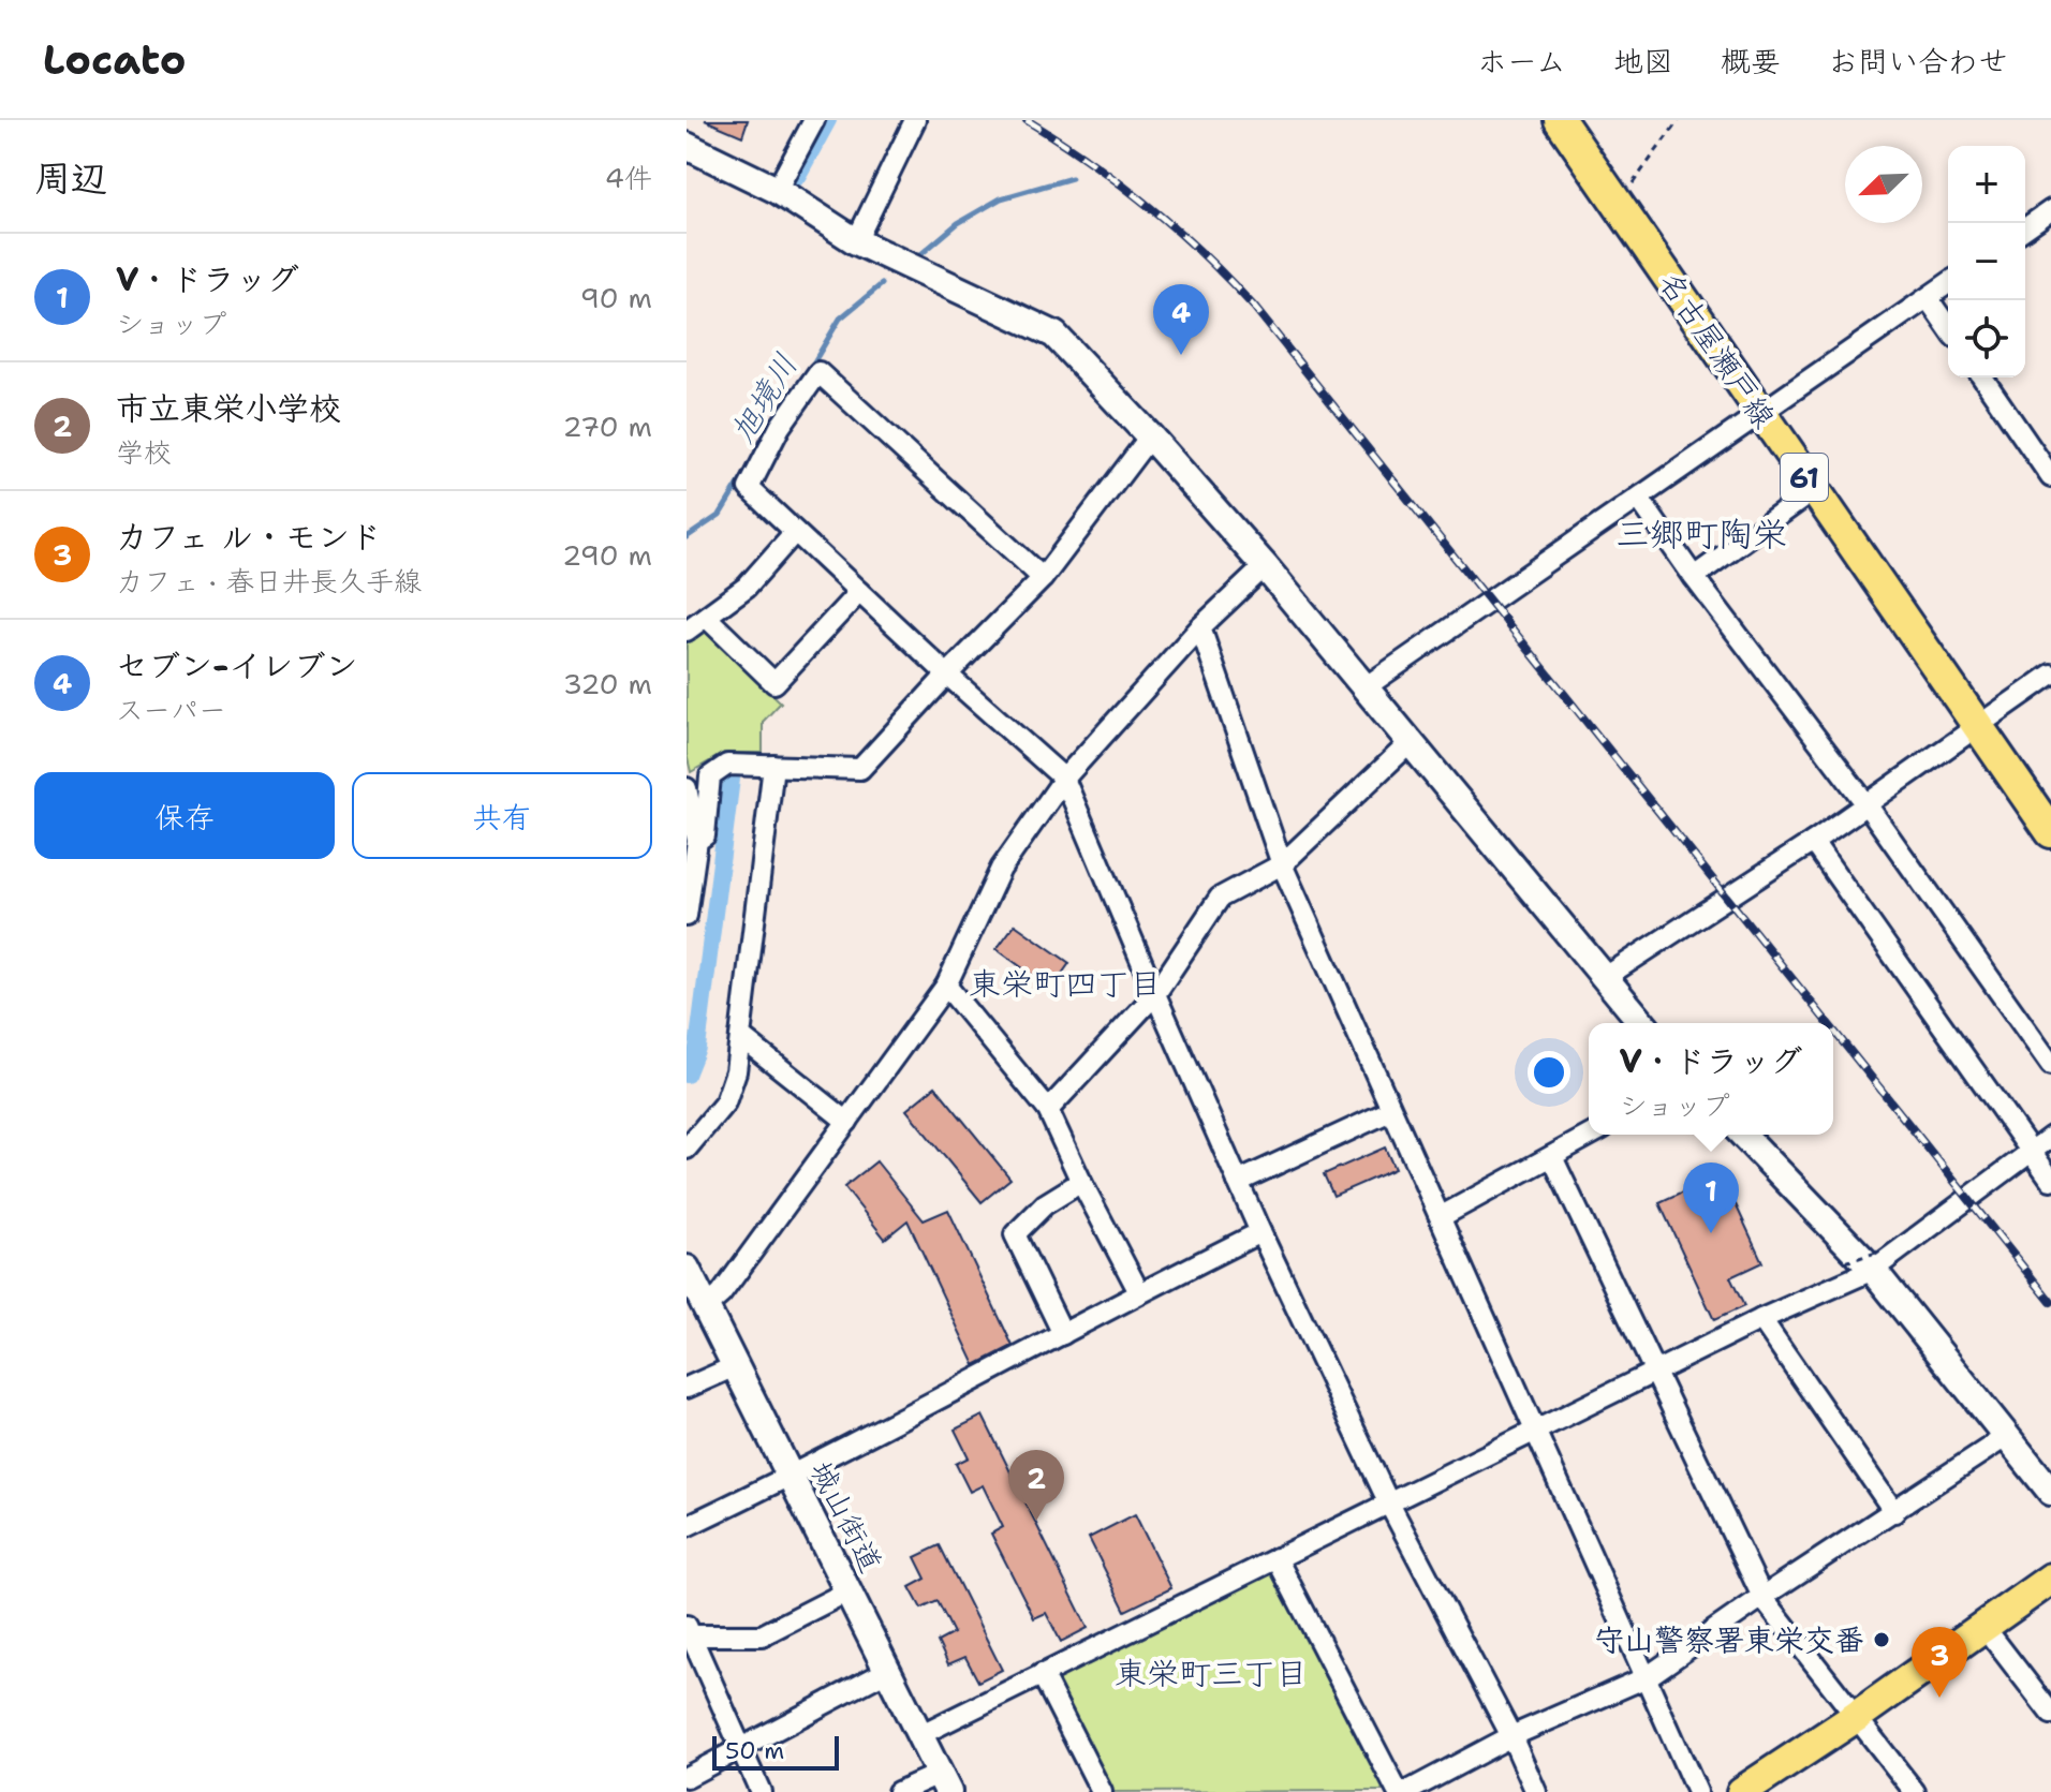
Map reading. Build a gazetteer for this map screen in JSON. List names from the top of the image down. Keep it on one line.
{"streets":{"main road":["名古屋瀬戸線","61"],"street":["城山街道"]},"districts":["三郷町陶栄","東栄町四丁目","東栄町三丁目"],"water":["旭境川"],"places":["守山警察署東栄交番"],"scale_bar":"50 m","north":"bottom left","page":{"header":"Locato","nav":["ホーム","地図","概要","お問い合わせ"],"heading":["周辺","4件"],"map_buttons":["+","−"],"list":[{"mark":"1","name":"V・ドラッグ","note":"ショップ","value":"90 m"},{"mark":"2","name":"市立東栄小学校","note":"学校","value":"270 m"},{"mark":"3","name":"カフェ ル・モンド","note":"カフェ · 春日井長久手線","value":"290 m"},{"mark":"4","name":"セブン-イレブン","note":"スーパー","value":"320 m"}],"pins":["4","1","2","3"],"buttons":["保存","共有"],"popup":["V・ドラッグ","ショップ"],"scale":"50 m"}}
